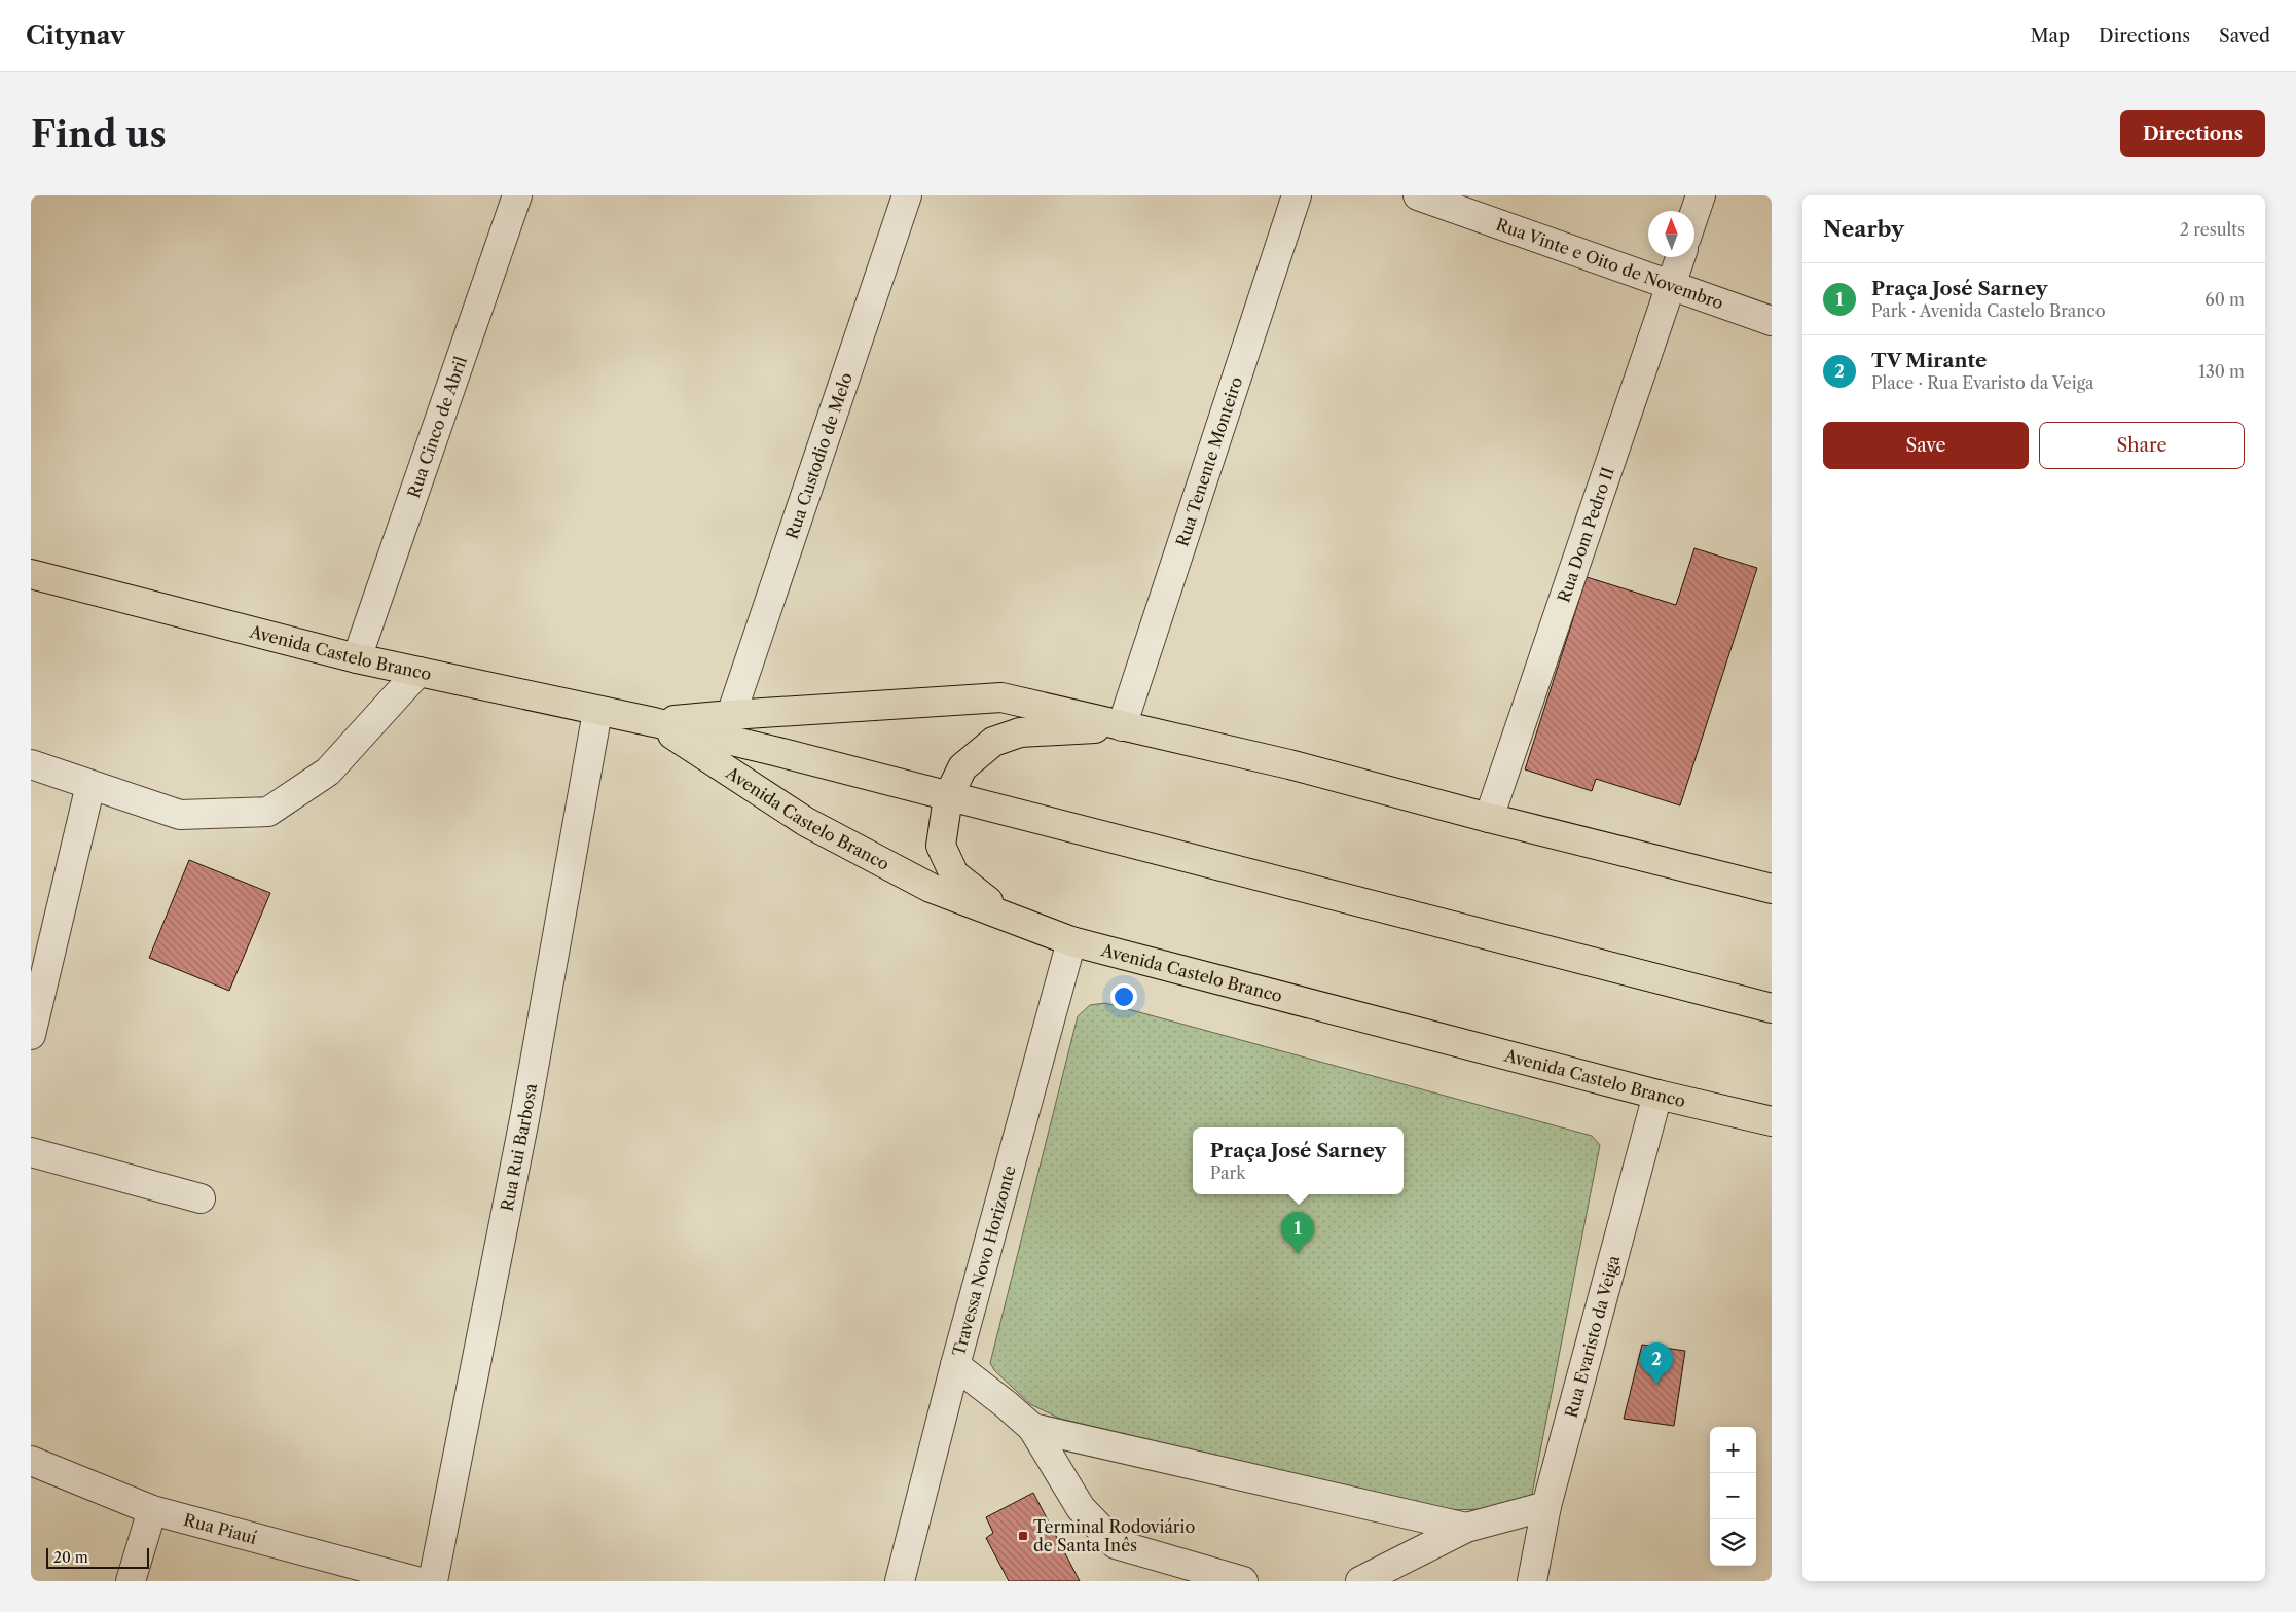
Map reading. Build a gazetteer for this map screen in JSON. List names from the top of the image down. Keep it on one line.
{"streets":{"main road":["Avenida Castelo Branco"],"street":["Rua Vinte e Oito de Novembro","Rua Cinco de Abril","Rua Custodio de Melo","Rua Tenente Monteiro","Rua Dom Pedro II","Rua Rui Barbosa","Travessa Novo Horizonte","Rua Evaristo da Veiga","Rua Piauí"]},"crossings":[["Rua Vinte e Oito de Novembro","Rua Dom Pedro II"],["Rua Cinco de Abril","Avenida Castelo Branco"],["Rua Custodio de Melo","Avenida Castelo Branco"],["Rua Tenente Monteiro","Avenida Castelo Branco"],["Rua Dom Pedro II","Avenida Castelo Branco"],["Avenida Castelo Branco","Rua Rui Barbosa"],["Avenida Castelo Branco","Travessa Novo Horizonte"],["Avenida Castelo Branco","Rua Evaristo da Veiga"]],"places":{"transit":["Terminal Rodoviário de Santa Inês"]},"scale_bar":"20 m","north":"top","page":{"header":"Citynav","nav":["Map","Directions","Saved"],"buttons":["Directions",["Save","Share"]],"title":"Find us","heading":["Nearby","2 results"],"list":[{"mark":"1","name":"Praça José Sarney","note":"Park · Avenida Castelo Branco","value":"60 m"},{"mark":"2","name":"TV Mirante","note":"Place · Rua Evaristo da Veiga","value":"130 m"}],"popup":["Praça José Sarney","Park"],"pins":["1","2"],"map_buttons":["+","−"],"scale":"20 m"}}
